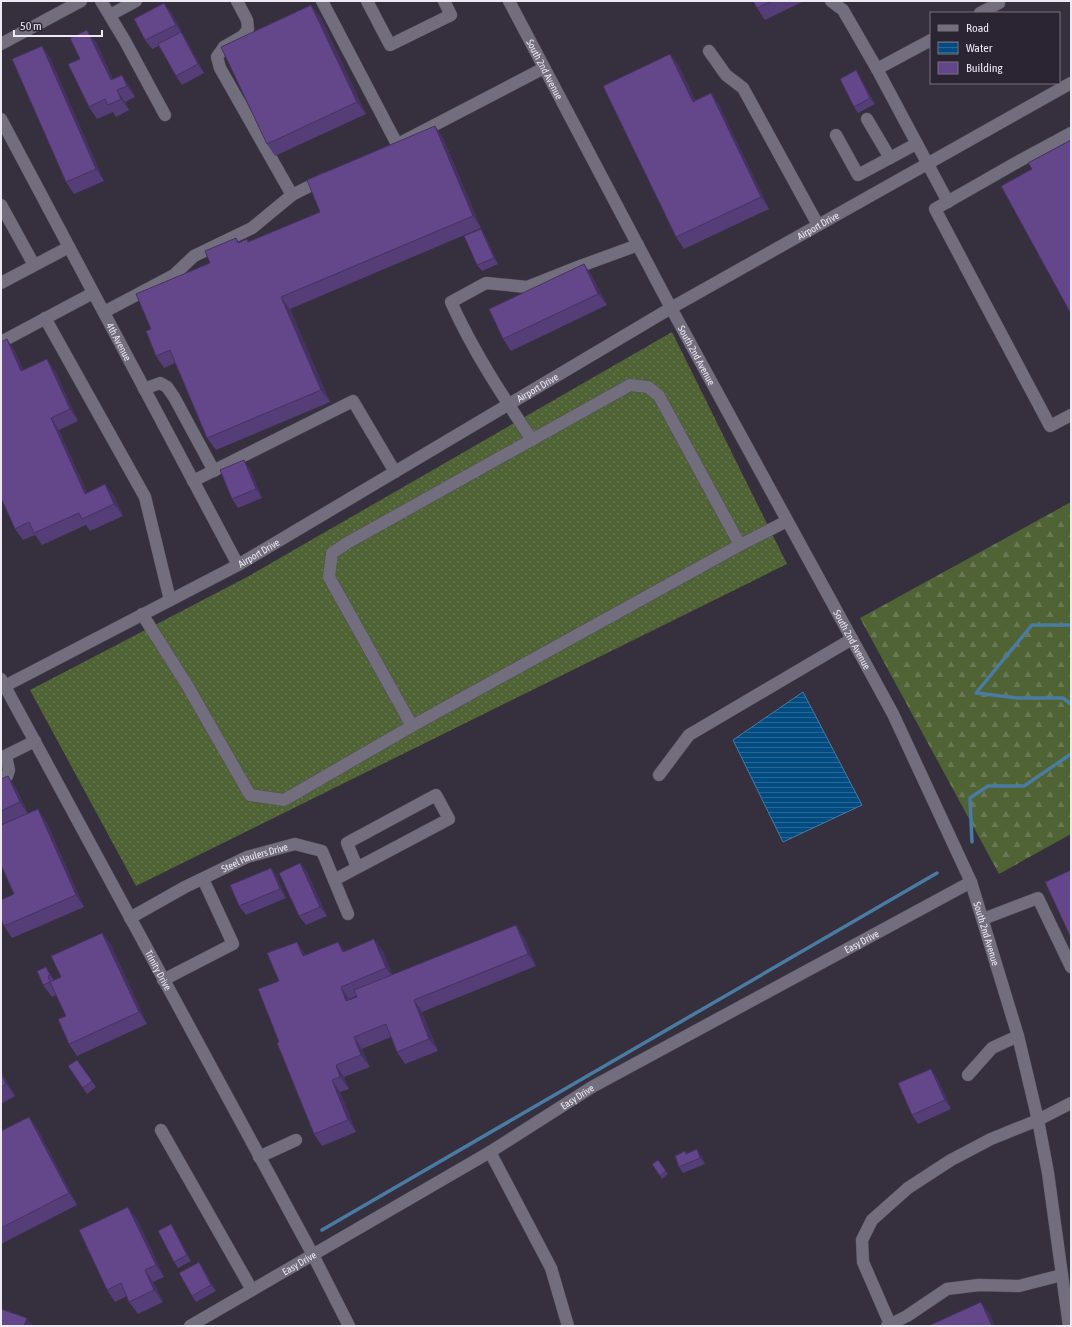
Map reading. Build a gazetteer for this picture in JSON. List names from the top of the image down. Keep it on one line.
{"streets":{"street":["South 2nd Avenue","Airport Drive","4th Avenue","Steel Haulers Drive","Easy Drive","Trinity Drive"]},"crossings":[["South 2nd Avenue","Airport Drive"],["South 2nd Avenue","Easy Drive"],["Airport Drive","4th Avenue"],["Airport Drive","Trinity Drive"],["Steel Haulers Drive","Trinity Drive"],["Easy Drive","Trinity Drive"]],"legend":["Road","Water","Building"],"scale_bar":"50 m"}
